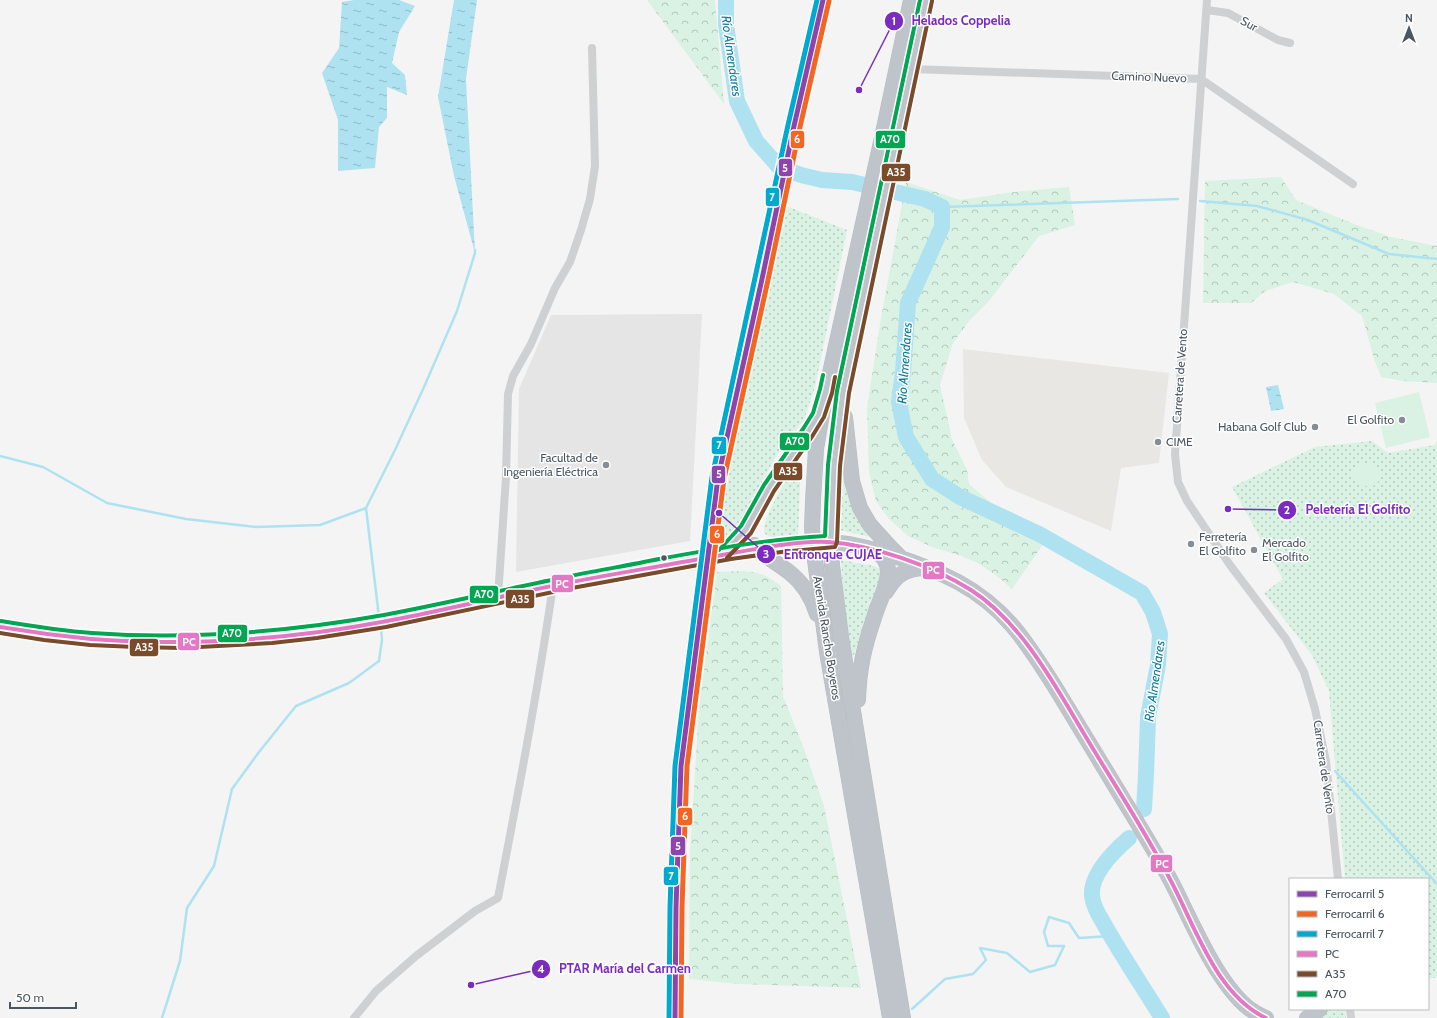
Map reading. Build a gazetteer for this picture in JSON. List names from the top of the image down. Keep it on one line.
{"streets":{"highway":["Avenida Rancho Boyeros"],"street":["Sur","Camino Nuevo","Carretera de Vento"]},"crossings":[["Sur","Carretera de Vento"],["Camino Nuevo","Carretera de Vento"],["Camino Nuevo","Avenida Rancho Boyeros"]],"water":["Río Almendares"],"places":["Helados Coppelia","El Golfito","Habana Golf Club","CIME","Facultad de Ingeniería Eléctrica","Peletería El Golfito","Entronque CUJAE","Ferretería El Golfito","Mercado El Golfito","PTAR María del Carmen"],"lines":["rail line 5","rail line 7","transit line A70","rail line 6","transit line A35","transit line PC"],"legend":["Ferrocarril 5","Ferrocarril 6","Ferrocarril 7","PC","A35","A70"],"scale_bar":"50 m","north":"top"}
